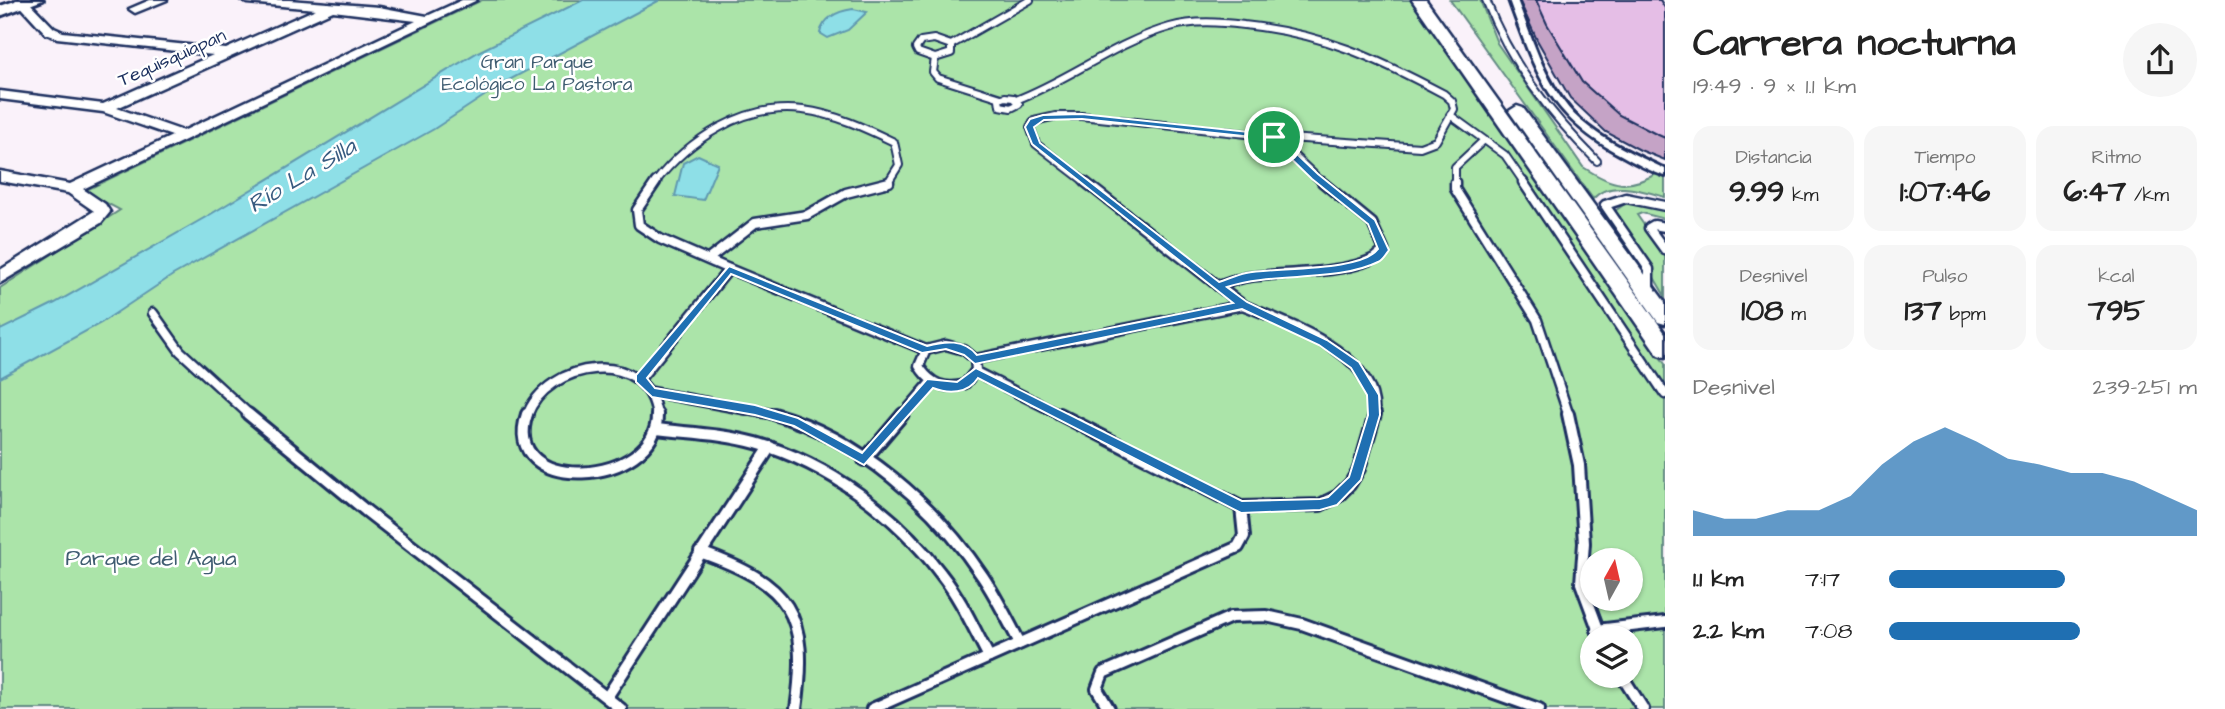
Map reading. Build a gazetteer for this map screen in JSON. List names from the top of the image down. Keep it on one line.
{"streets":{"street":["Tequisquiapan"]},"water":["Río La Silla"],"parks":["Gran Parque Ecológico La Pastora","Parque del Agua"],"north":"top","page":{"heading":["Carrera nocturna","19:49 · 9 × 1.1 km"],"stats":[["Distancia","9.99 km"],["Tiempo","1:07:46"],["Ritmo","6:47 /km"],["Desnivel","108 m"],["Pulso","137 bpm"],["kcal","795"]],"chart":["Desnivel","239–251 m"],"list":[{"name":"1.1 km","note":"7:17"},{"name":"2.2 km","note":"7:08"}]}}
